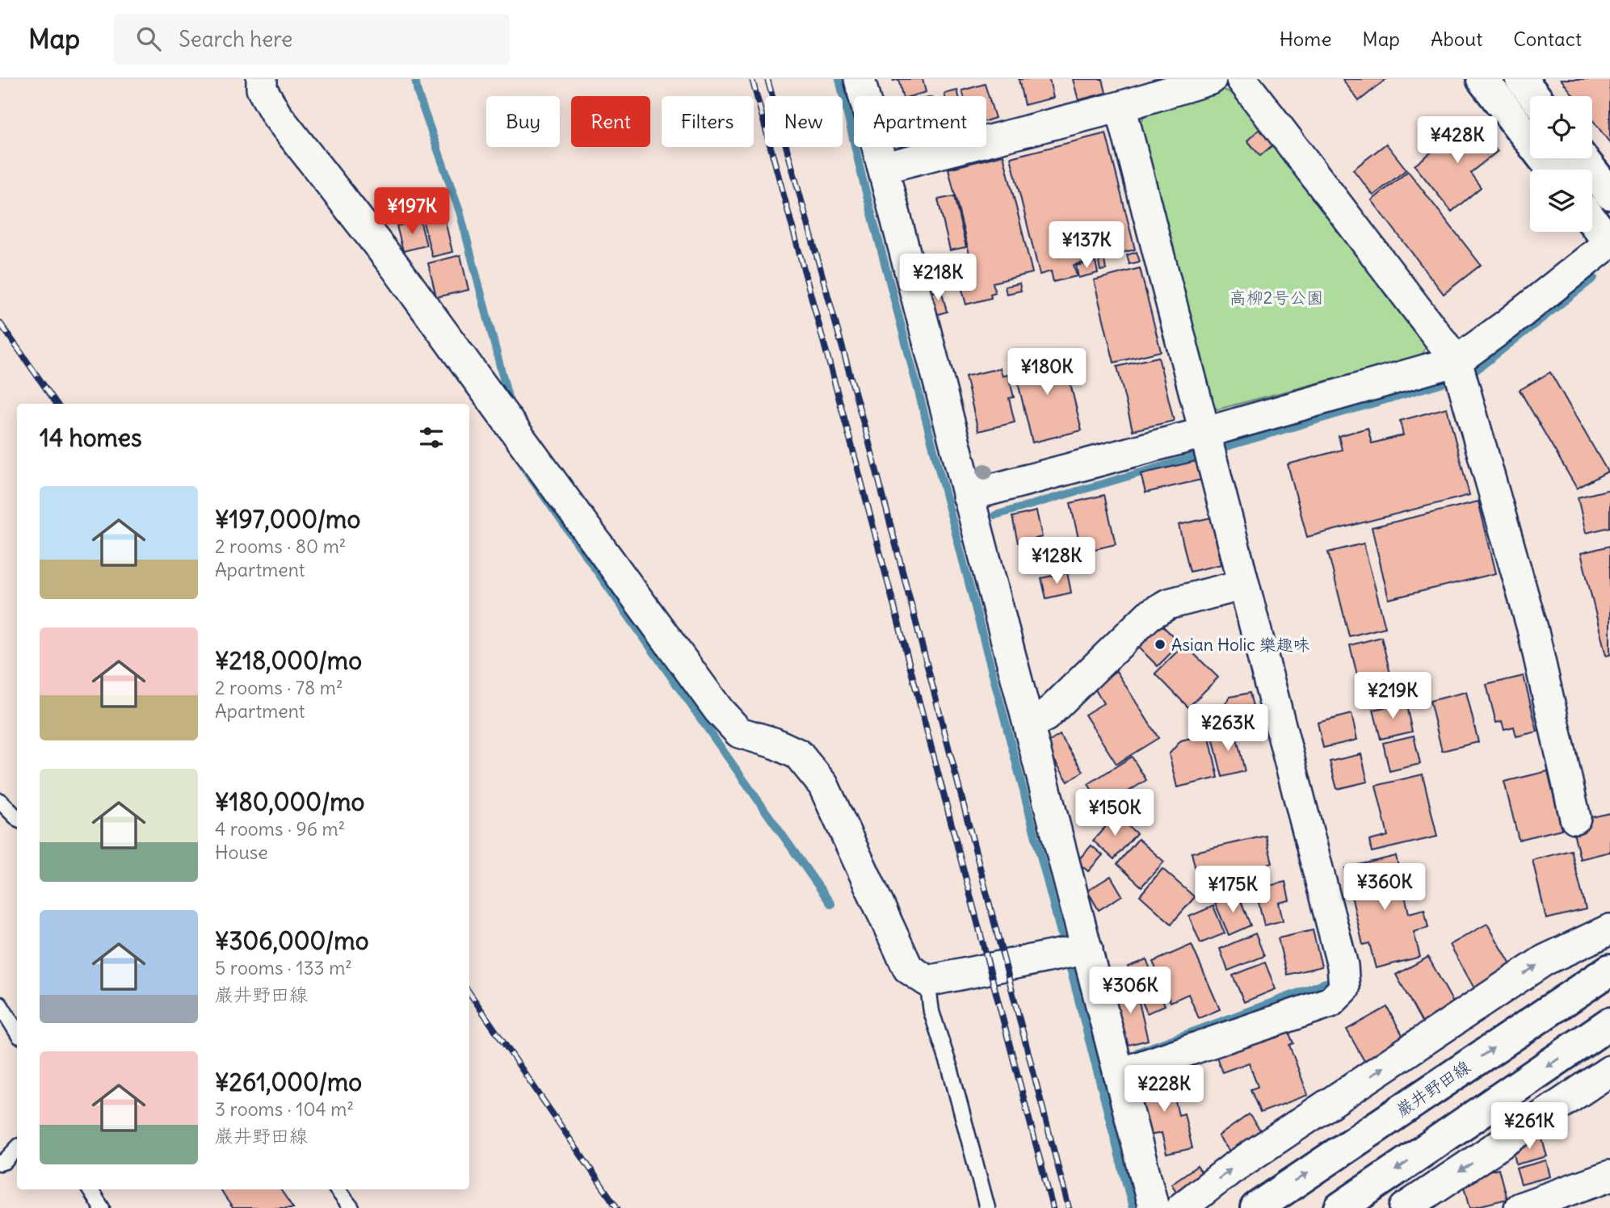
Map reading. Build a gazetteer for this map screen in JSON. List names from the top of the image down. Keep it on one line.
{"streets":{"main road":["巌井野田線"]},"parks":["高柳2号公園"],"places":["Asian Holic 樂趣味"],"page":{"header":"Map","search":"Search here","nav":["Home","Map","About","Contact"],"chip":["Buy","Rent","Filters","New","Apartment"],"price":["¥428K","¥197K","¥137K","¥218K","¥180K","¥128K","¥219K","¥263K","¥150K","¥360K","¥175K","¥306K","¥228K","¥261K"],"heading":"14 homes","list":[{"name":"¥197,000/mo","note":"2 rooms · 80 m² · Apartment"},{"name":"¥218,000/mo","note":"2 rooms · 78 m² · Apartment"},{"name":"¥180,000/mo","note":"4 rooms · 96 m² · House"},{"name":"¥306,000/mo","note":"5 rooms · 133 m² · 巌井野田線"},{"name":"¥261,000/mo","note":"3 rooms · 104 m² · 巌井野田線"}]}}
